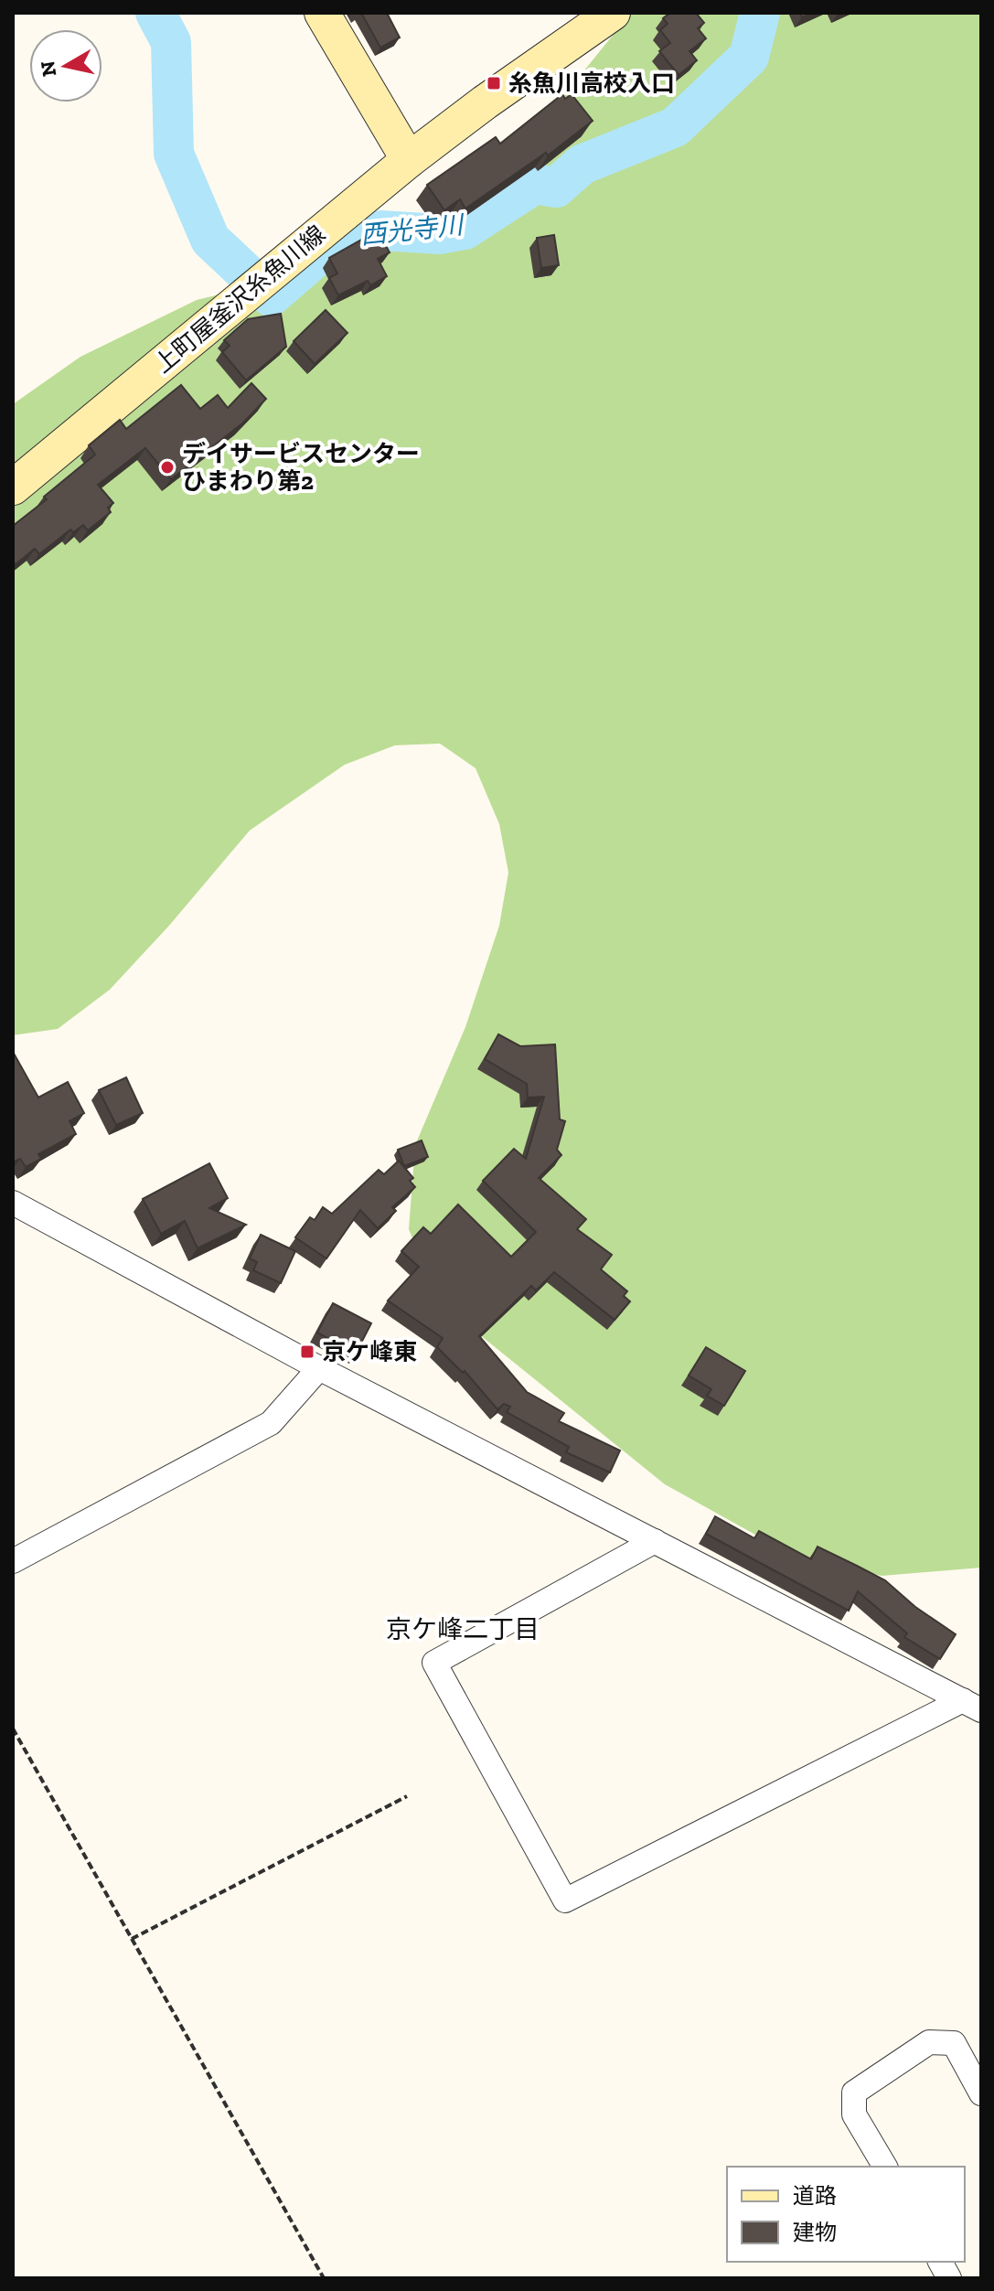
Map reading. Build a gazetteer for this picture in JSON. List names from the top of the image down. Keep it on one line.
{"streets":{"main road":["上町屋釜沢糸魚川線"]},"districts":["京ケ峰二丁目"],"water":["西光寺川"],"places":{"transit":["糸魚川高校入口","京ケ峰東"],"other":["デイサービスセンター ひまわり第2"]},"legend":["道路","建物"],"north":"left"}
